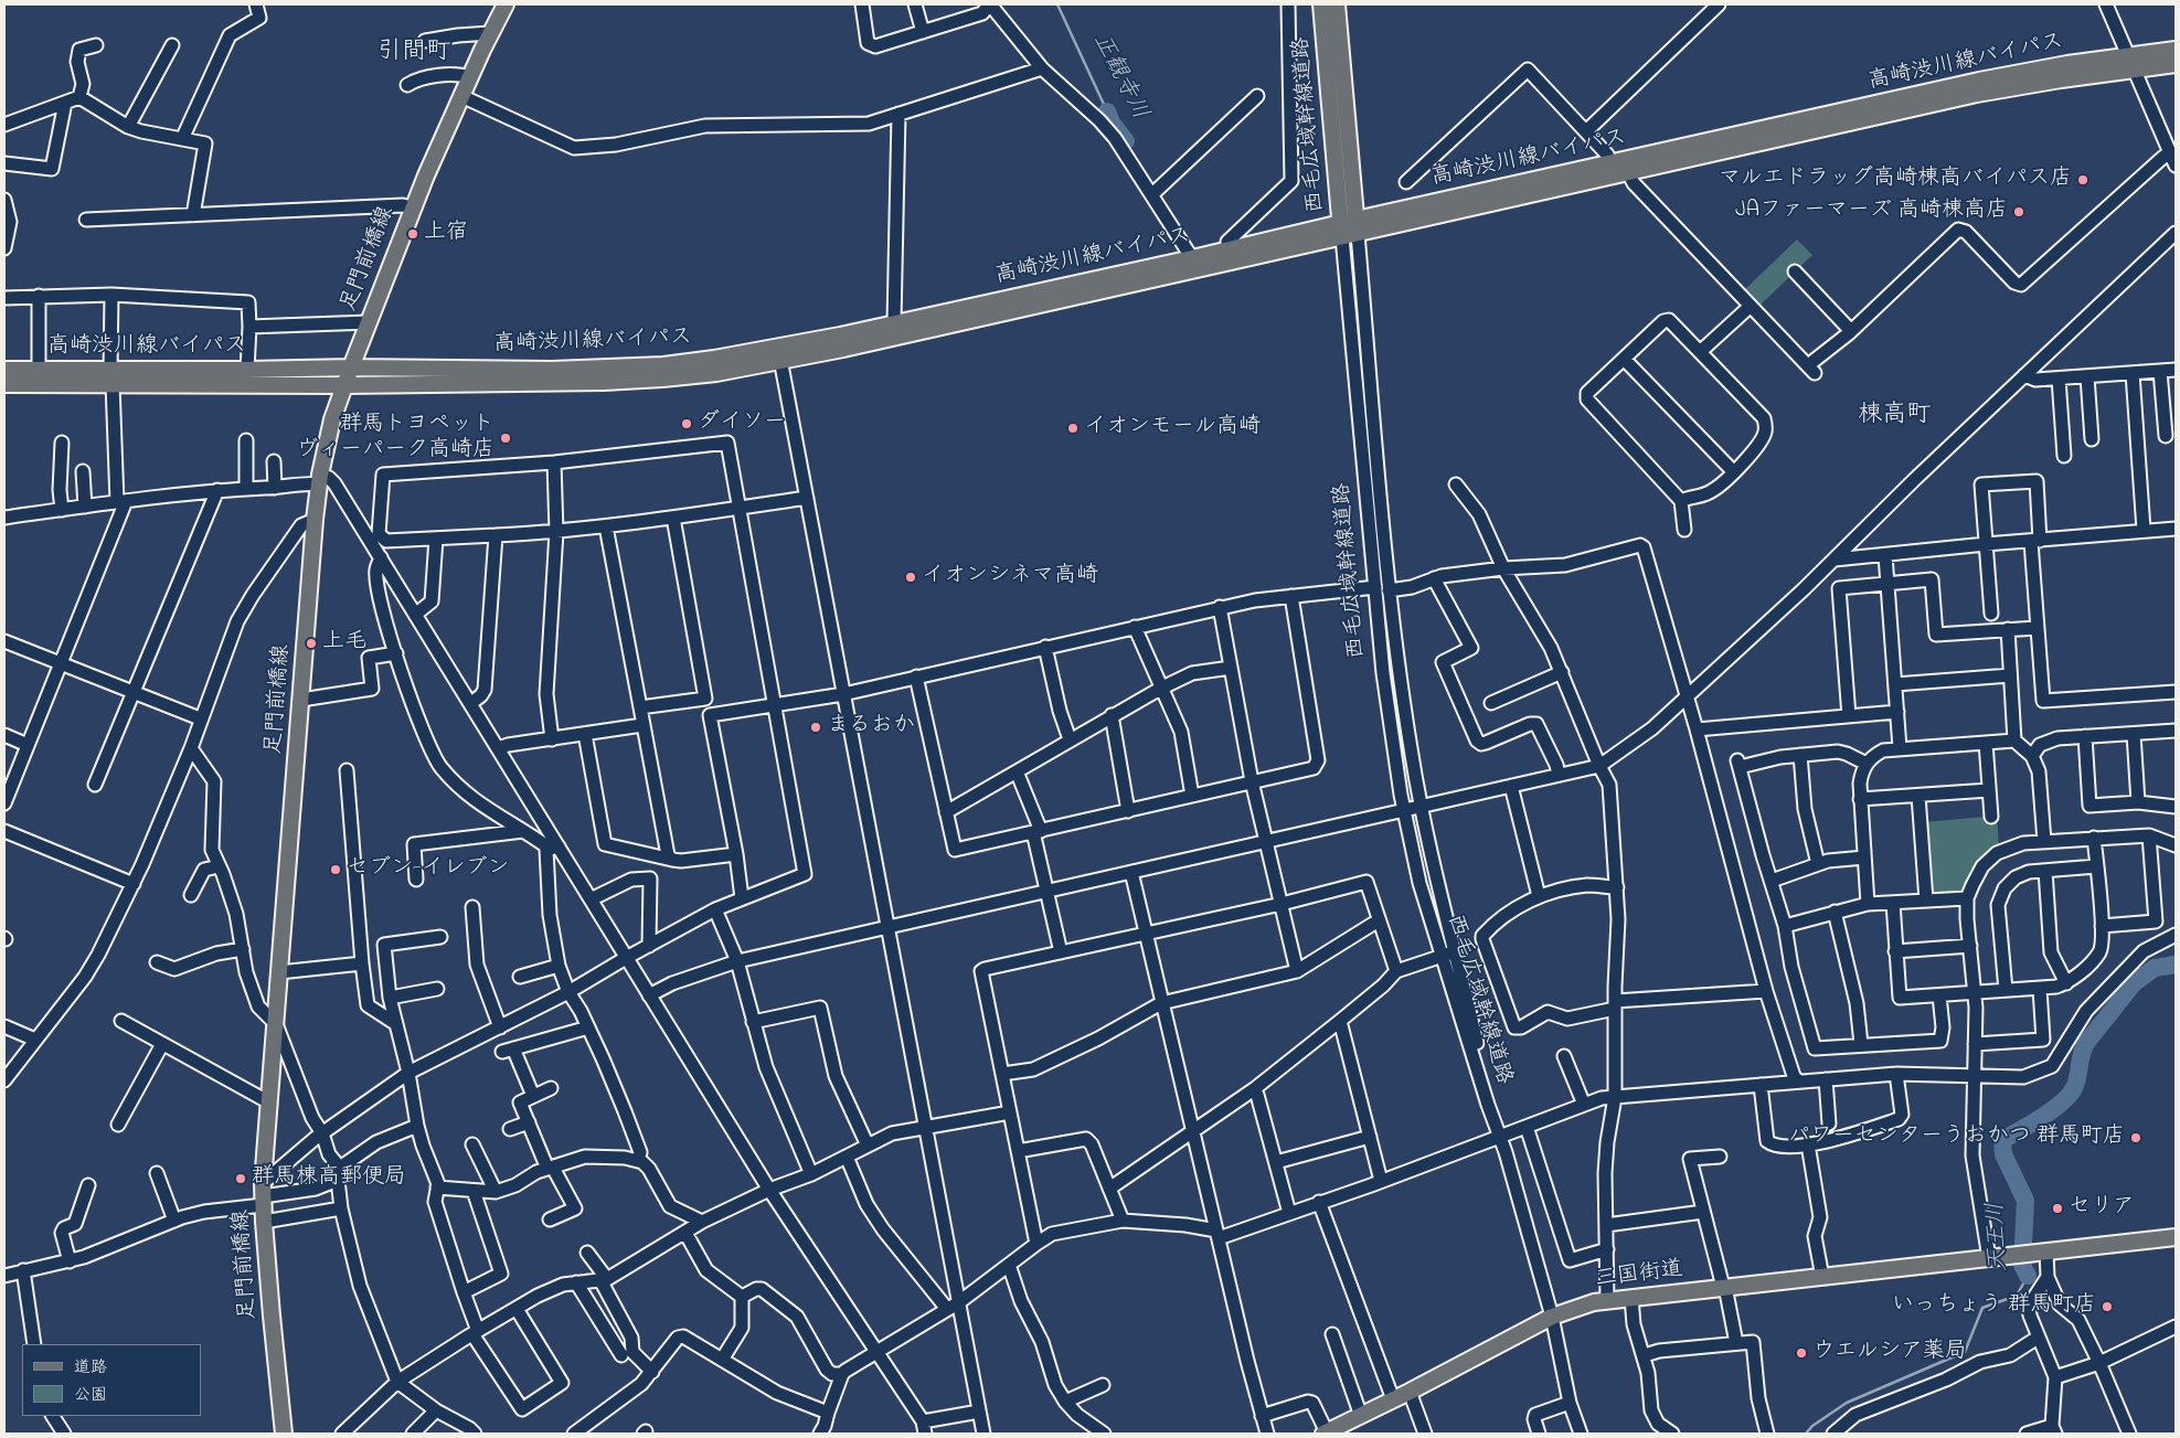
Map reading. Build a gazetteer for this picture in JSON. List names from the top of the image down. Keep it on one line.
{"streets":{"main road":["高崎渋川線バイパス","西毛広域幹線道路","足門前橋線","三国街道"]},"crossings":[["高崎渋川線バイパス","西毛広域幹線道路"],["高崎渋川線バイパス","足門前橋線"],["西毛広域幹線道路","三国街道"]],"districts":["引間町","棟高町"],"water":["正観寺川","天王川"],"places":["マルエドラッグ高崎棟高バイパス店","JAファーマーズ 高崎棟高店","上宿","ダイソー","イオンモール高崎","群馬トヨペット ヴィーパーク高崎店","イオンシネマ高崎","上毛","まるおか","セブン-イレブン","パワーセンターうおかつ 群馬町店","群馬棟高郵便局","セリア","いっちょう 群馬町店","ウエルシア薬局"],"legend":["道路","公園"]}
